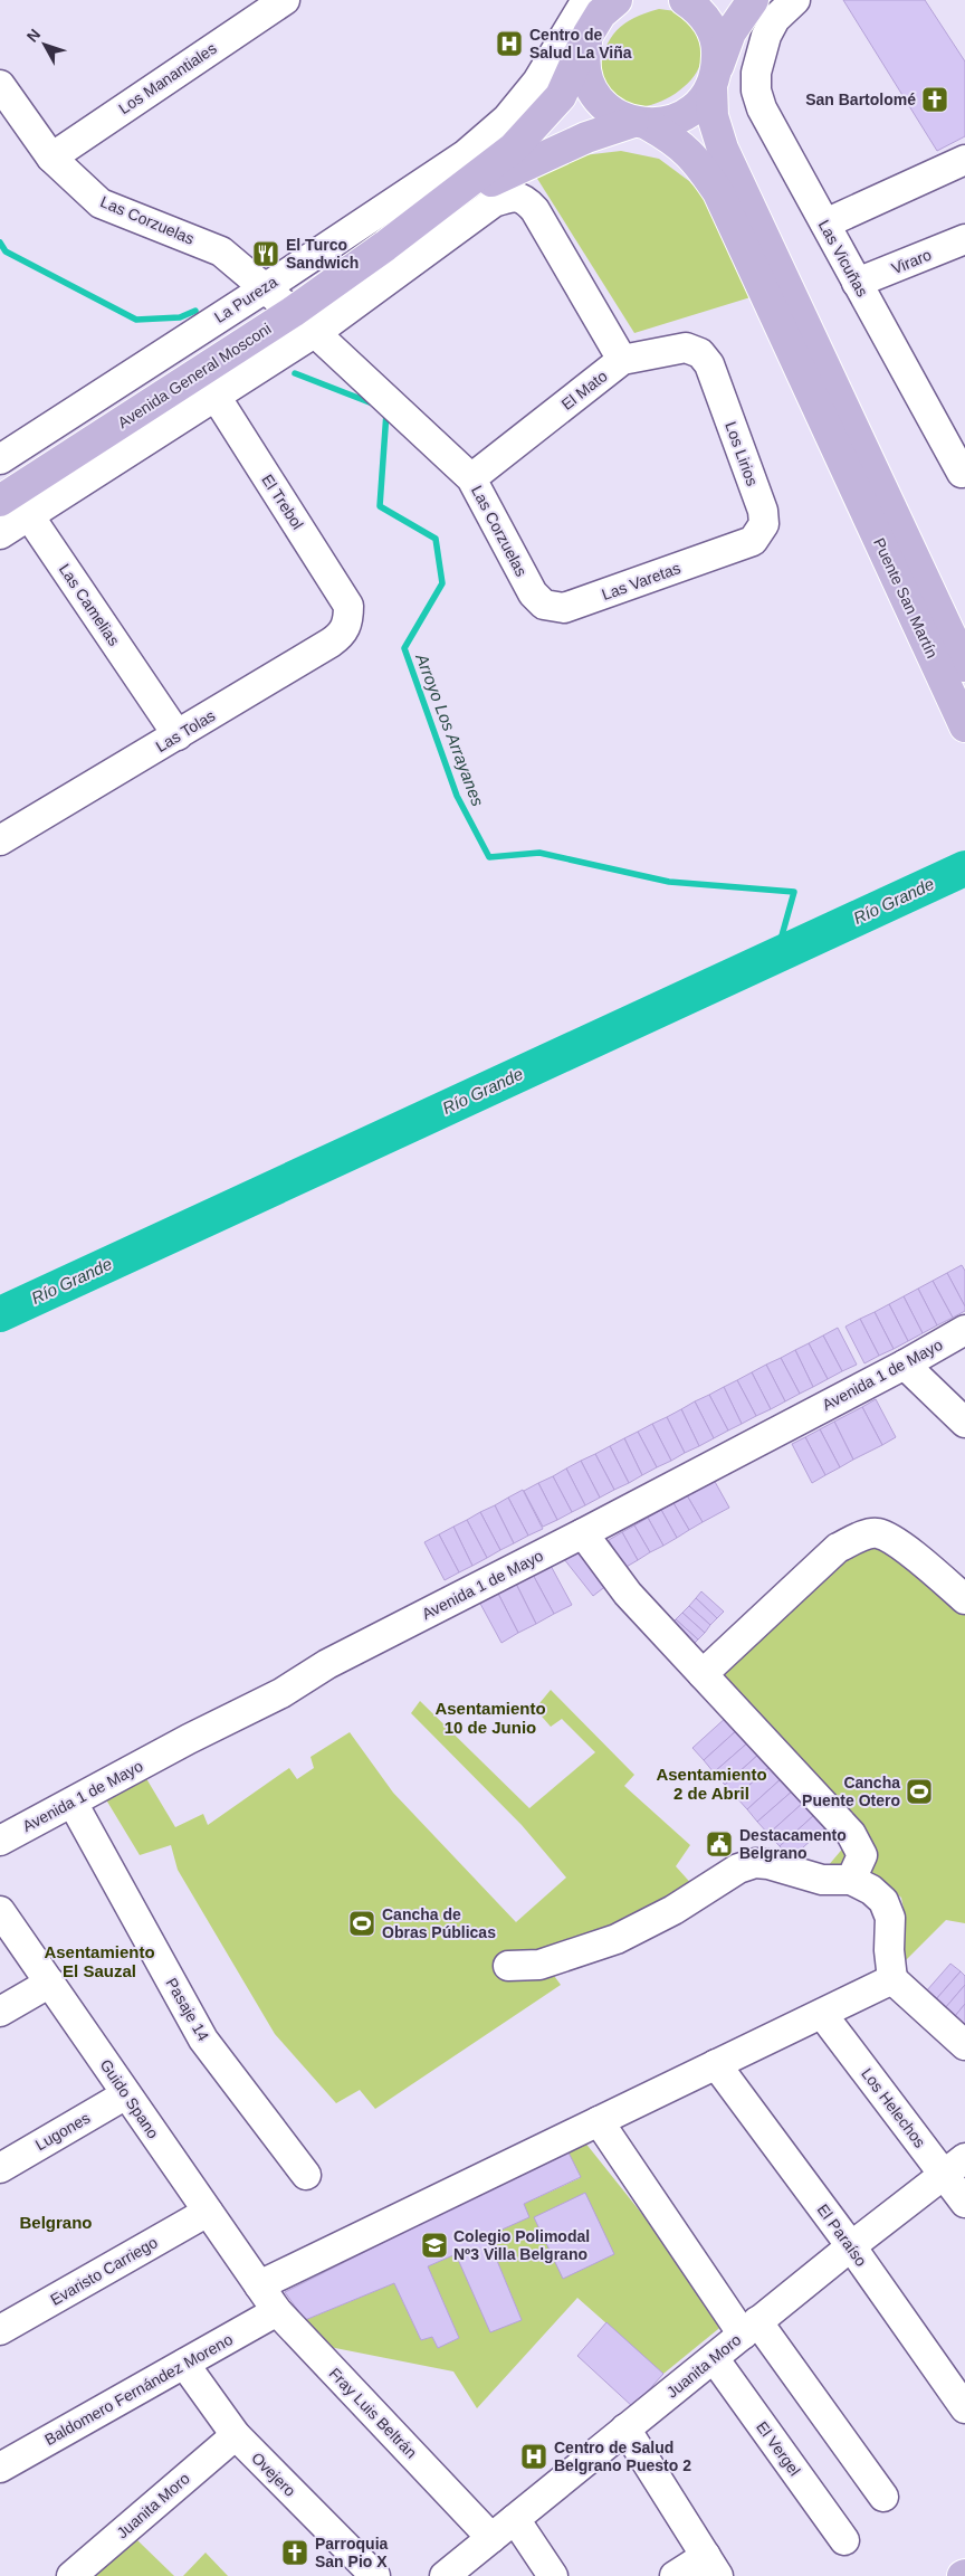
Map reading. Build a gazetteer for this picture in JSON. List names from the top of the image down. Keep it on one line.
{"streets":{"main road":["Avenida General Mosconi","Puente San Martín"],"street":["Los Manantiales","Las Corzuelas","Las Vicuñas","Viraro","La Pureza","El Mato","Los Lirios","El Trebol","Las Varetas","Las Camelias","Las Tolas","Avenida 1 de Mayo","Pasaje 14","Guido Spano","Los Helechos","Lugones","El Paraíso","Evaristo Carriego","Juanita Moro","Baldomero Fernández Moreno","Fray Luis Beltrán","El Vergel","Ovejero"]},"crossings":[["Los Manantiales","Las Corzuelas"],["Las Corzuelas","La Pureza"],["Las Corzuelas","Avenida General Mosconi"],["Las Corzuelas","El Mato"],["Las Corzuelas","Las Varetas"],["Las Vicuñas","Viraro"],["Avenida General Mosconi","Las Camelias"],["El Mato","Los Lirios"],["Los Lirios","Las Varetas"],["El Trebol","Las Tolas"],["Las Camelias","Las Tolas"],["Avenida 1 de Mayo","Pasaje 14"],["Guido Spano","Lugones"],["Guido Spano","Evaristo Carriego"],["Guido Spano","Fray Luis Beltrán"],["Los Helechos","Juanita Moro"],["El Paraíso","Juanita Moro"],["Juanita Moro","Fray Luis Beltrán"],["Juanita Moro","El Vergel"],["Juanita Moro","Ovejero"],["Baldomero Fernández Moreno","Fray Luis Beltrán"],["Baldomero Fernández Moreno","Ovejero"]],"districts":["Asentamiento 10 de Junio","Asentamiento 2 de Abril","Asentamiento El Sauzal","Belgrano"],"water":["Arroyo Los Arrayanes","Río Grande"],"places":{"hospital":["Centro de Salud La Viña","Centro de Salud Belgrano Puesto 2"],"church":["San Bartolomé","Parroquia San Pio X"],"restaurant":["El Turco Sandwich"],"sports":["Cancha Puente Otero","Cancha de Obras Públicas"],"public building":["Destacamento Belgrano"],"school or university":["Colegio Polimodal Nº3 Villa Belgrano"]},"north":"top left"}
